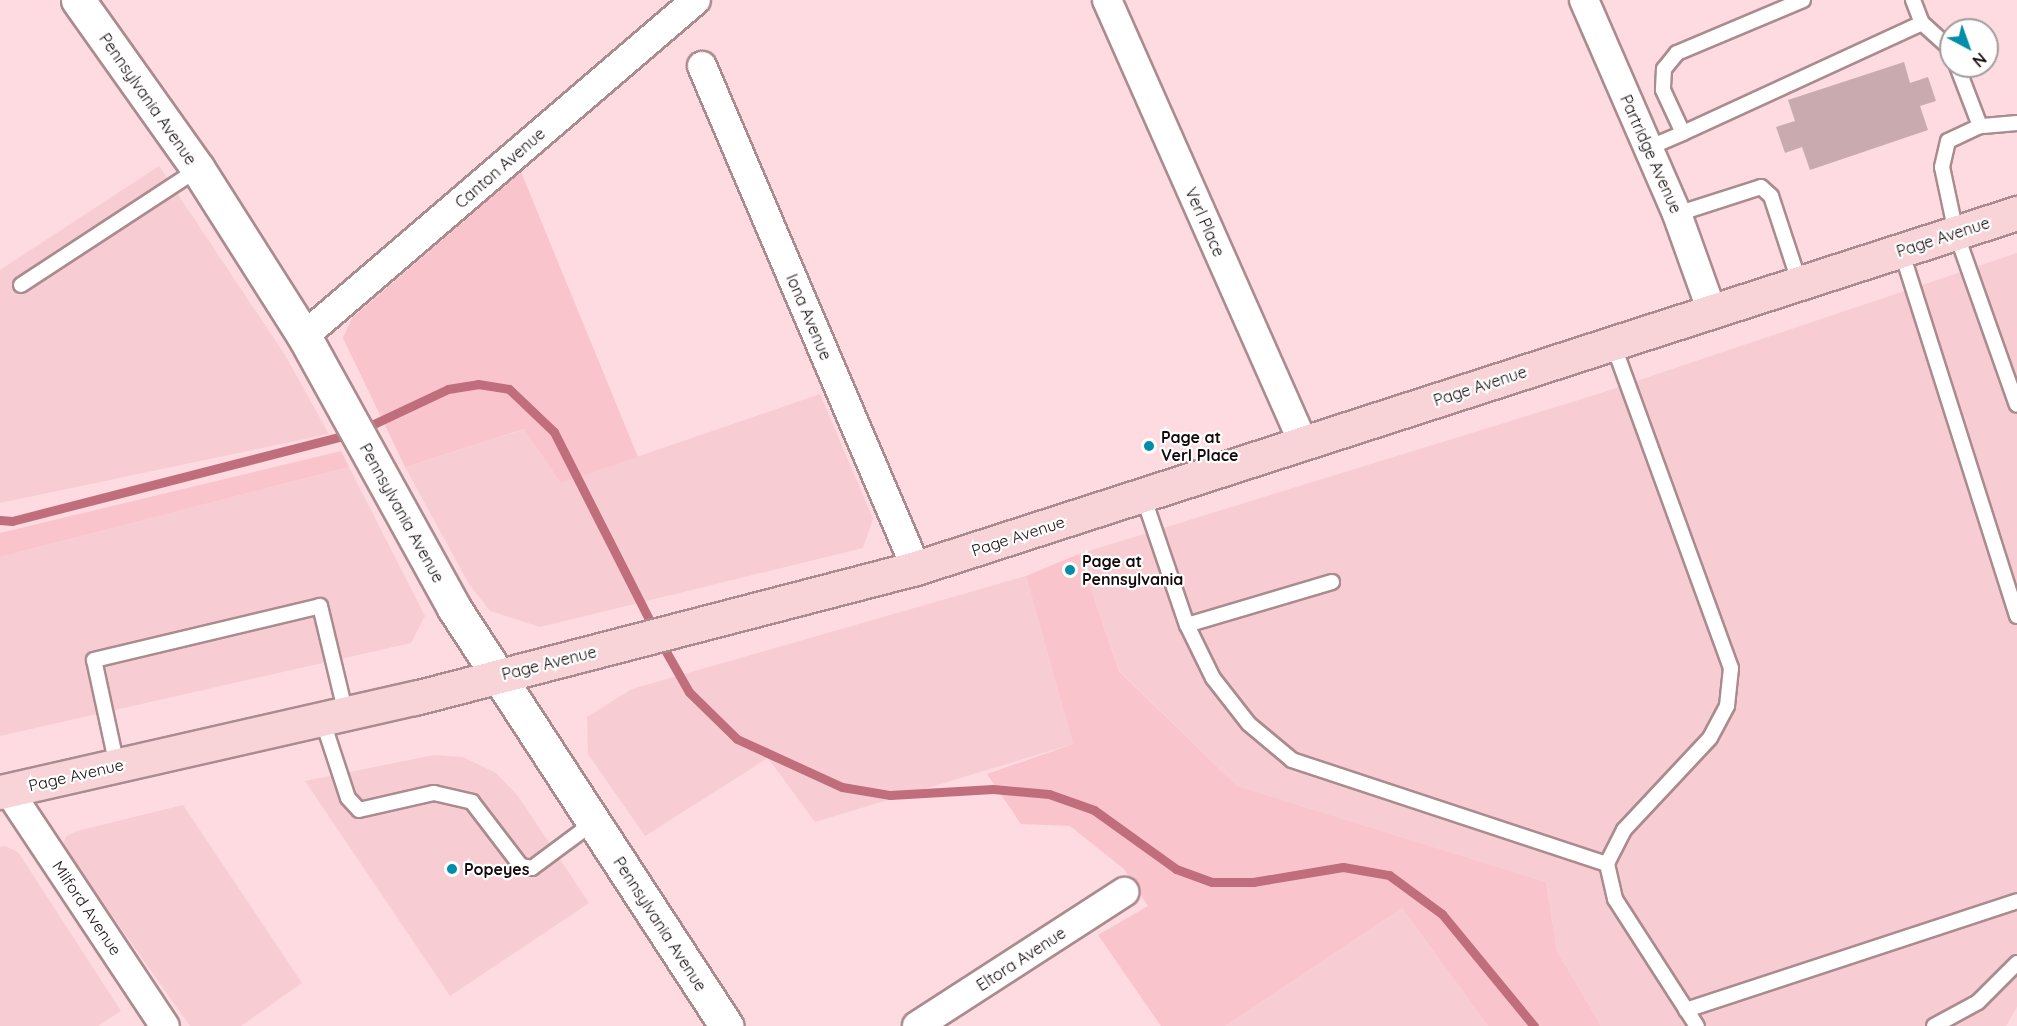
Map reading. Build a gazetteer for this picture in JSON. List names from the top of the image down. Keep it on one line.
{"streets":{"main road":["Page Avenue"],"street":["Pennsylvania Avenue","Partridge Avenue","Canton Avenue","Verl Place","Iona Avenue","Milford Avenue","Eltora Avenue"]},"crossings":[["Pennsylvania Avenue","Canton Avenue"],["Pennsylvania Avenue","Page Avenue"],["Partridge Avenue","Page Avenue"],["Verl Place","Page Avenue"],["Page Avenue","Iona Avenue"],["Page Avenue","Milford Avenue"]],"places":["Page at Verl Place","Page at Pennsylvania","Popeyes"],"north":"bottom right"}
